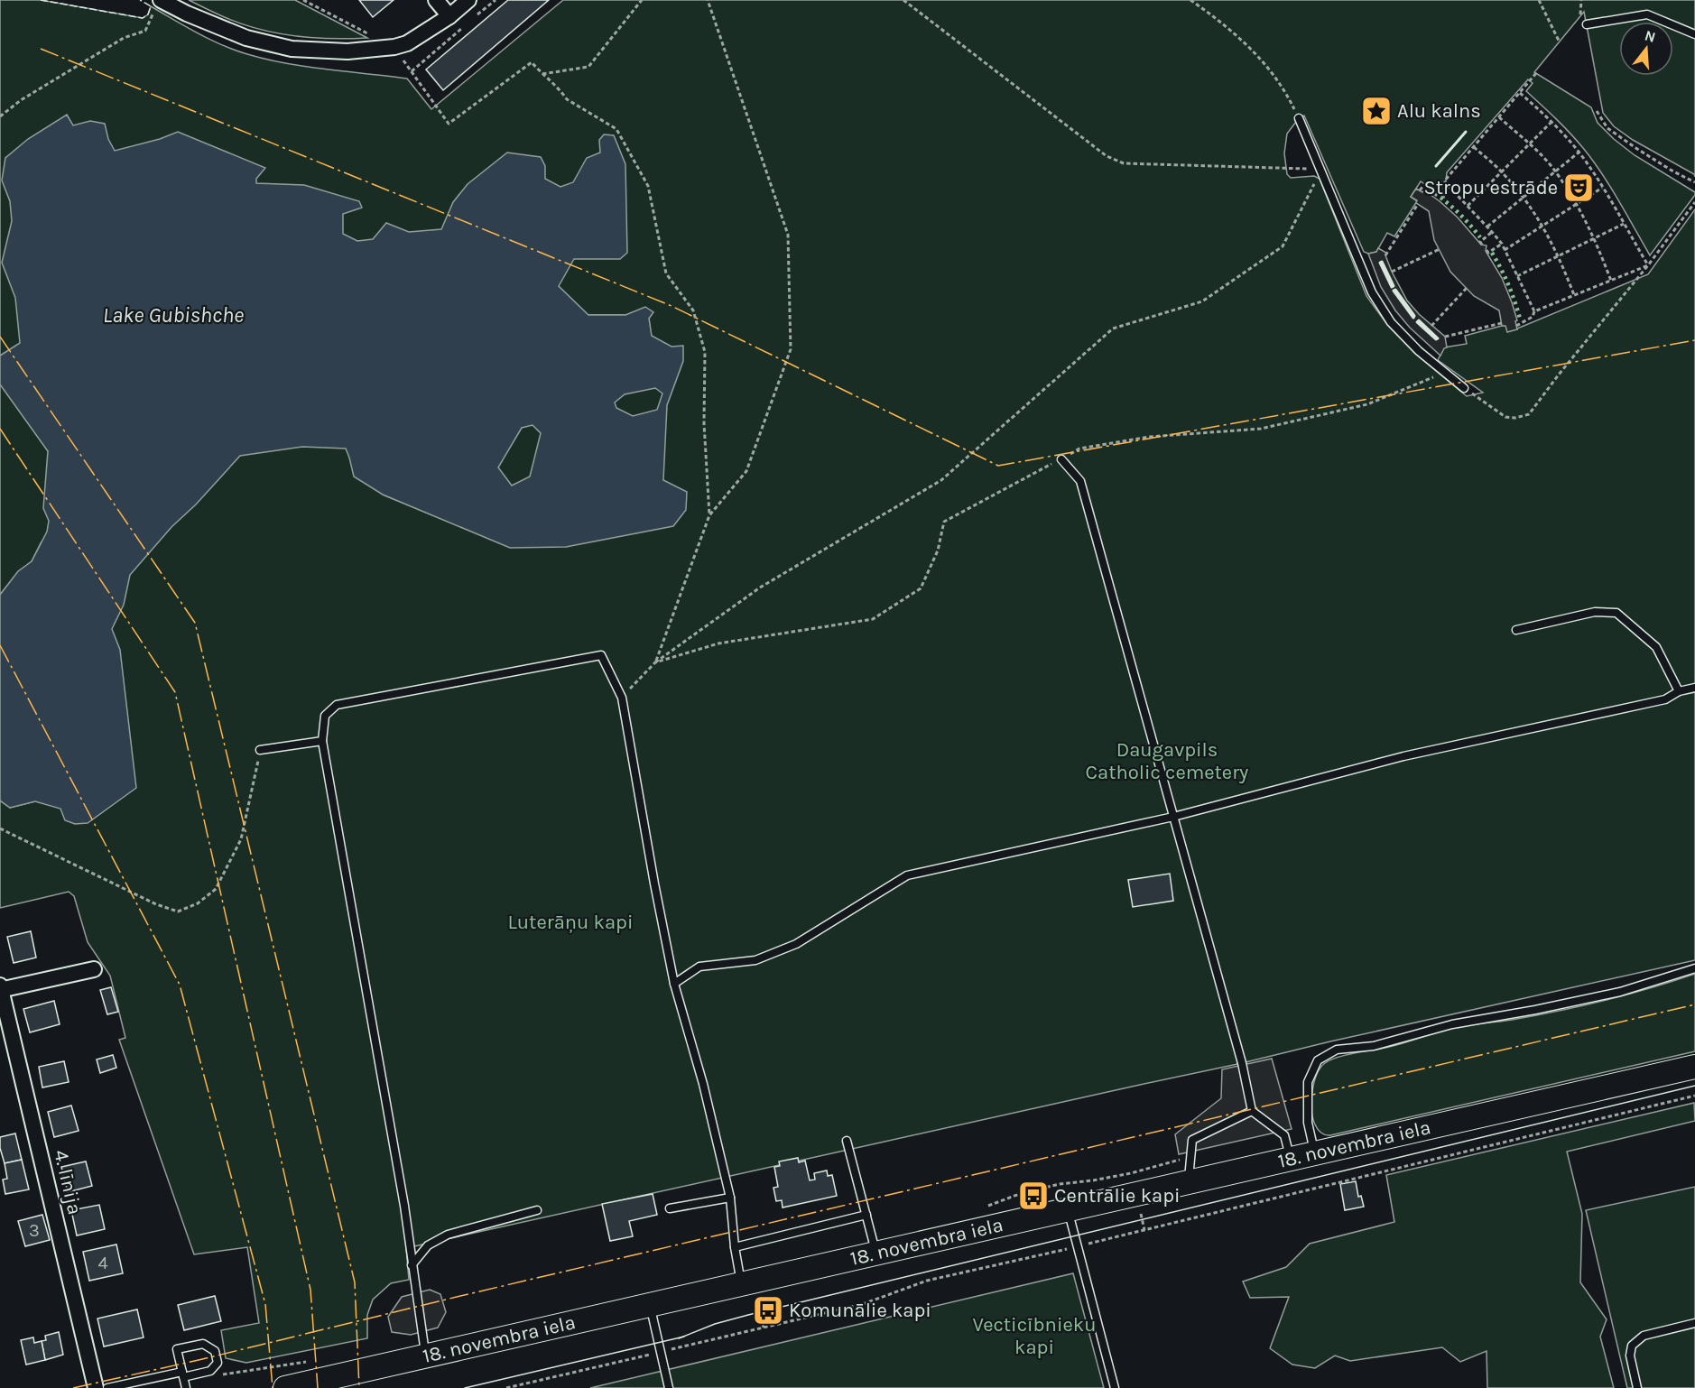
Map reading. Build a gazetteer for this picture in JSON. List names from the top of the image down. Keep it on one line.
{"streets":{"main road":["18. novembra iela"],"street":["4. līnija"]},"water":["Lake Gubishche"],"parks":["Daugavpils Catholic cemetery","Luterāņu kapi","Vecticībnieku kapi"],"places":{"place":["Alu kalns"],"theatre":["Stropu estrāde"],"bus stop":["Centrālie kapi","Komunālie kapi"]},"house_numbers":["3","4"],"north":"top"}
